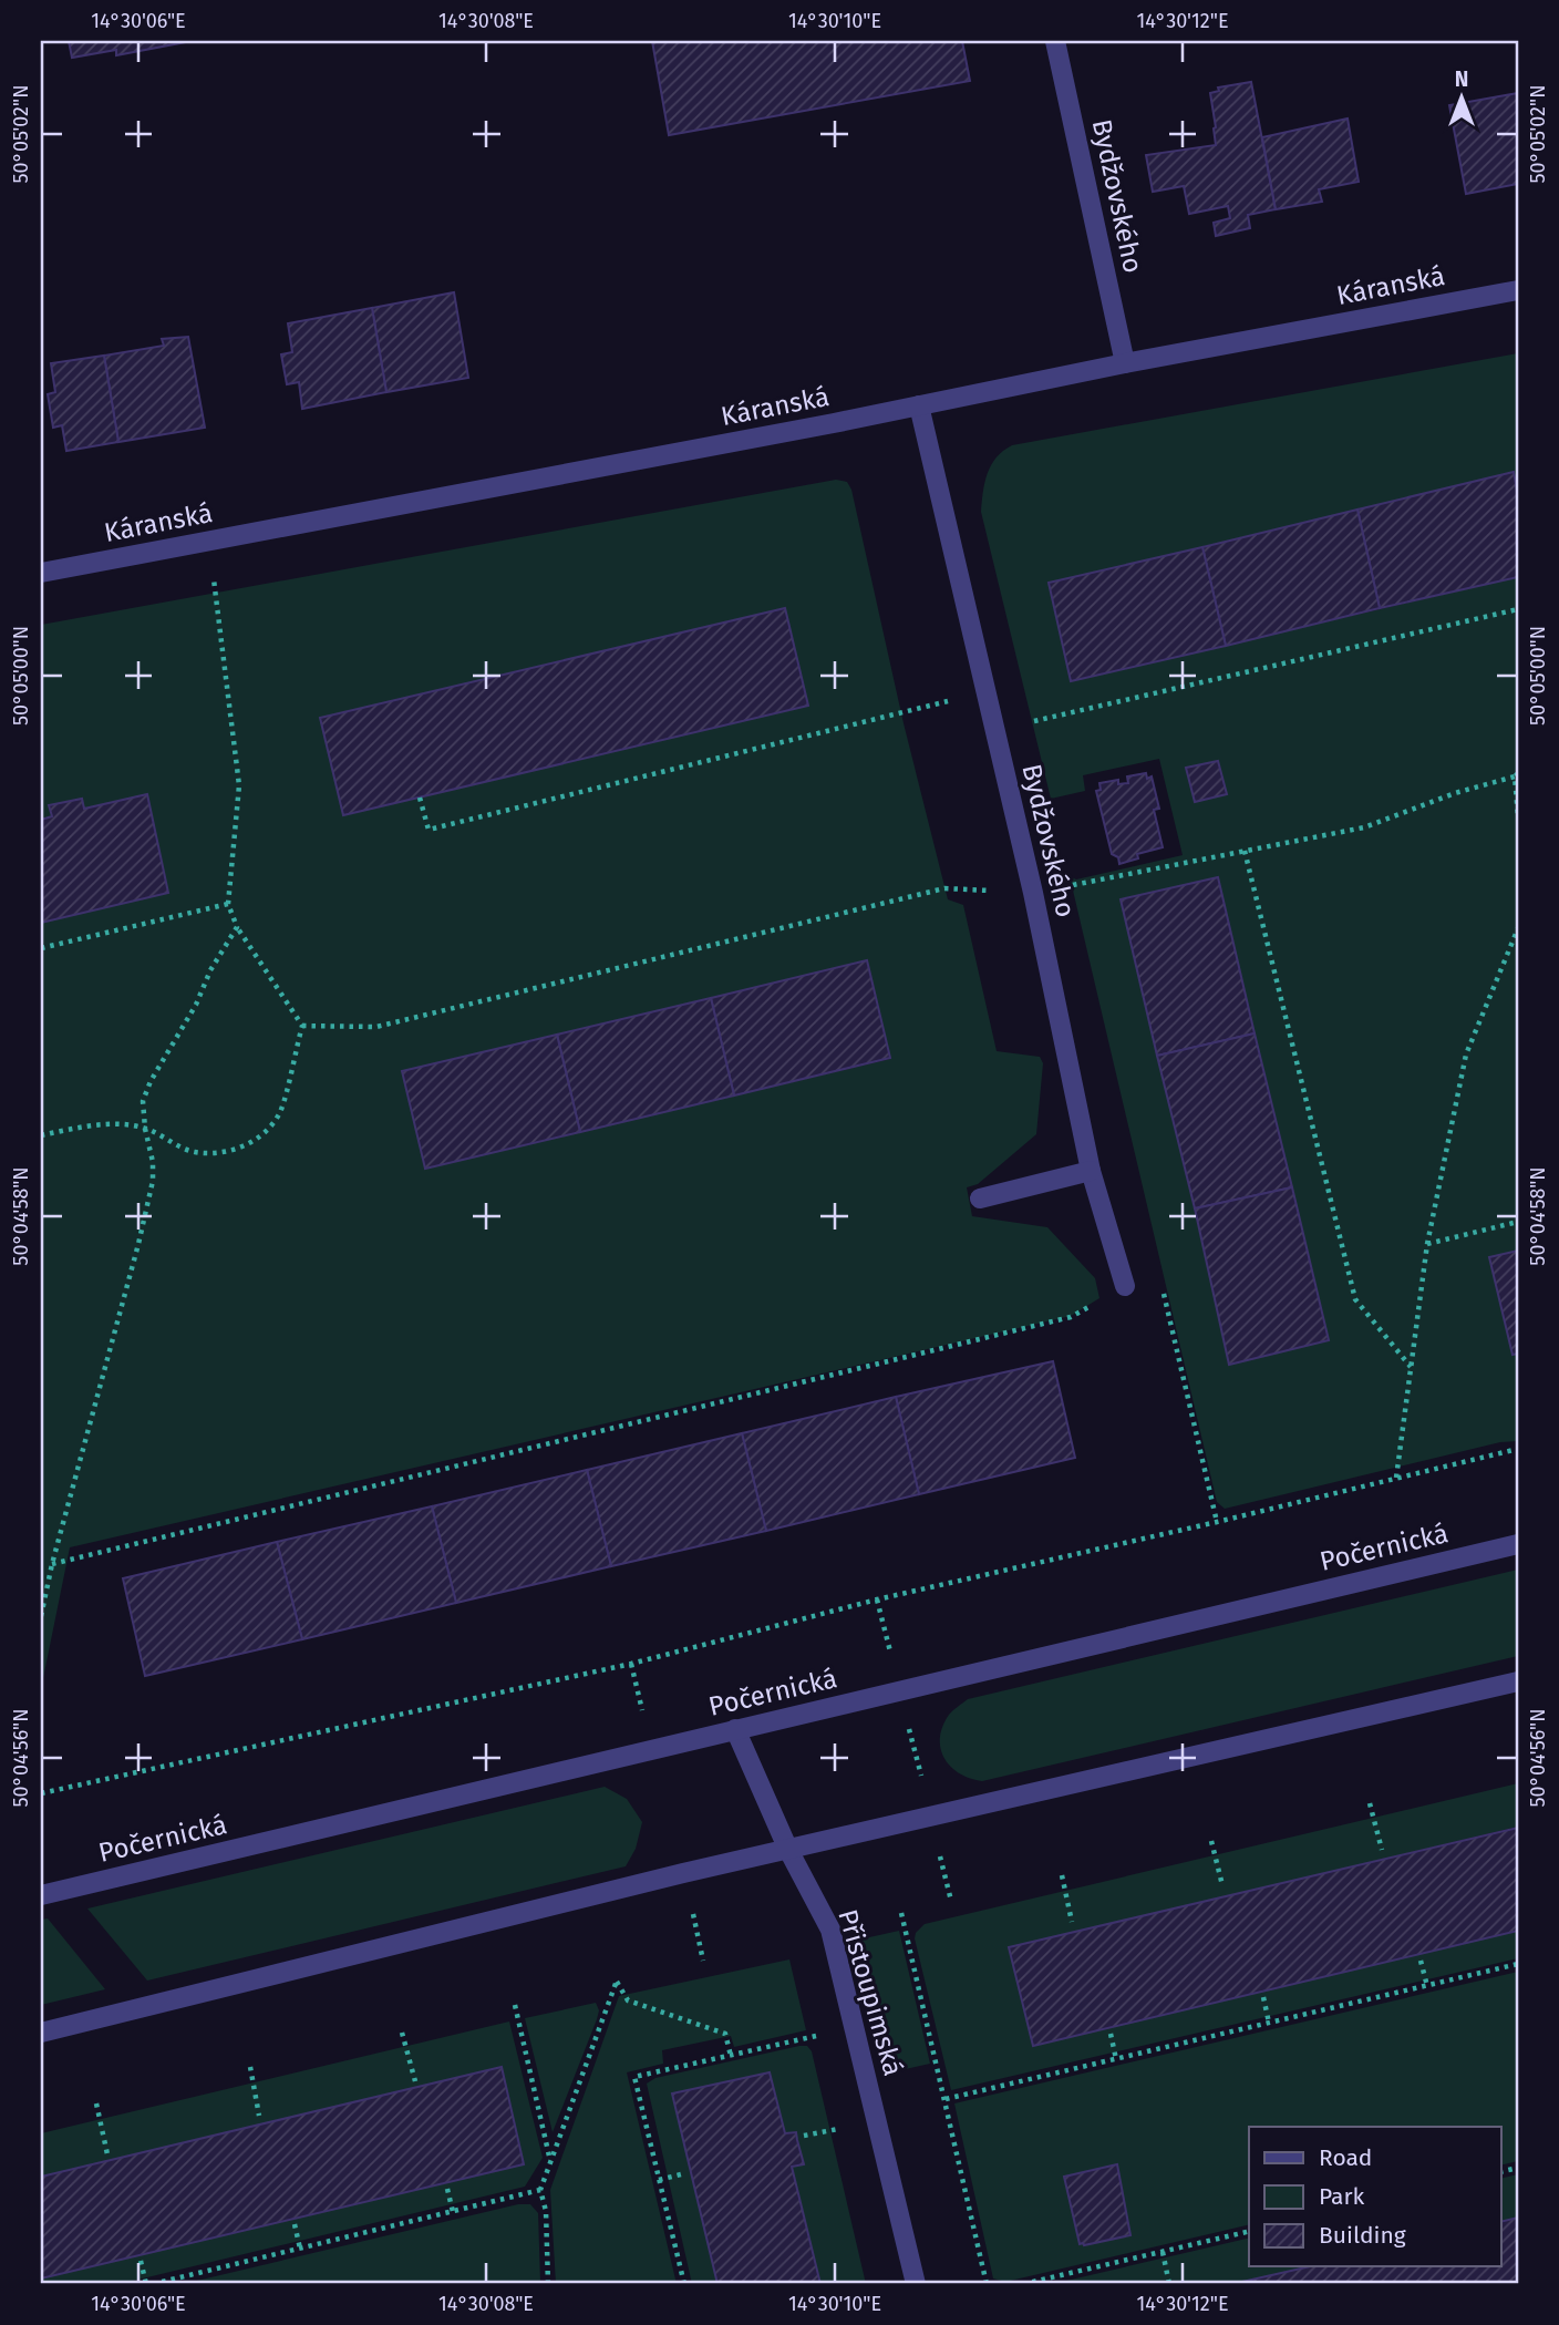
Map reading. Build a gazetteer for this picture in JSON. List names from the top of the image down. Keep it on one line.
{"streets":{"street":["Bydžovského","Káranská","Počernická","Přistoupimská"]},"crossings":[["Bydžovského","Káranská"],["Počernická","Přistoupimská"]],"legend":["Road","Park","Building"],"north":"top","coordinates":["14°30'06\"E","14°30'08\"E","14°30'10\"E","14°30'12\"E","50°05'02\"N","50°05'00\"N","50°04'58\"N","50°04'56\"N"]}
